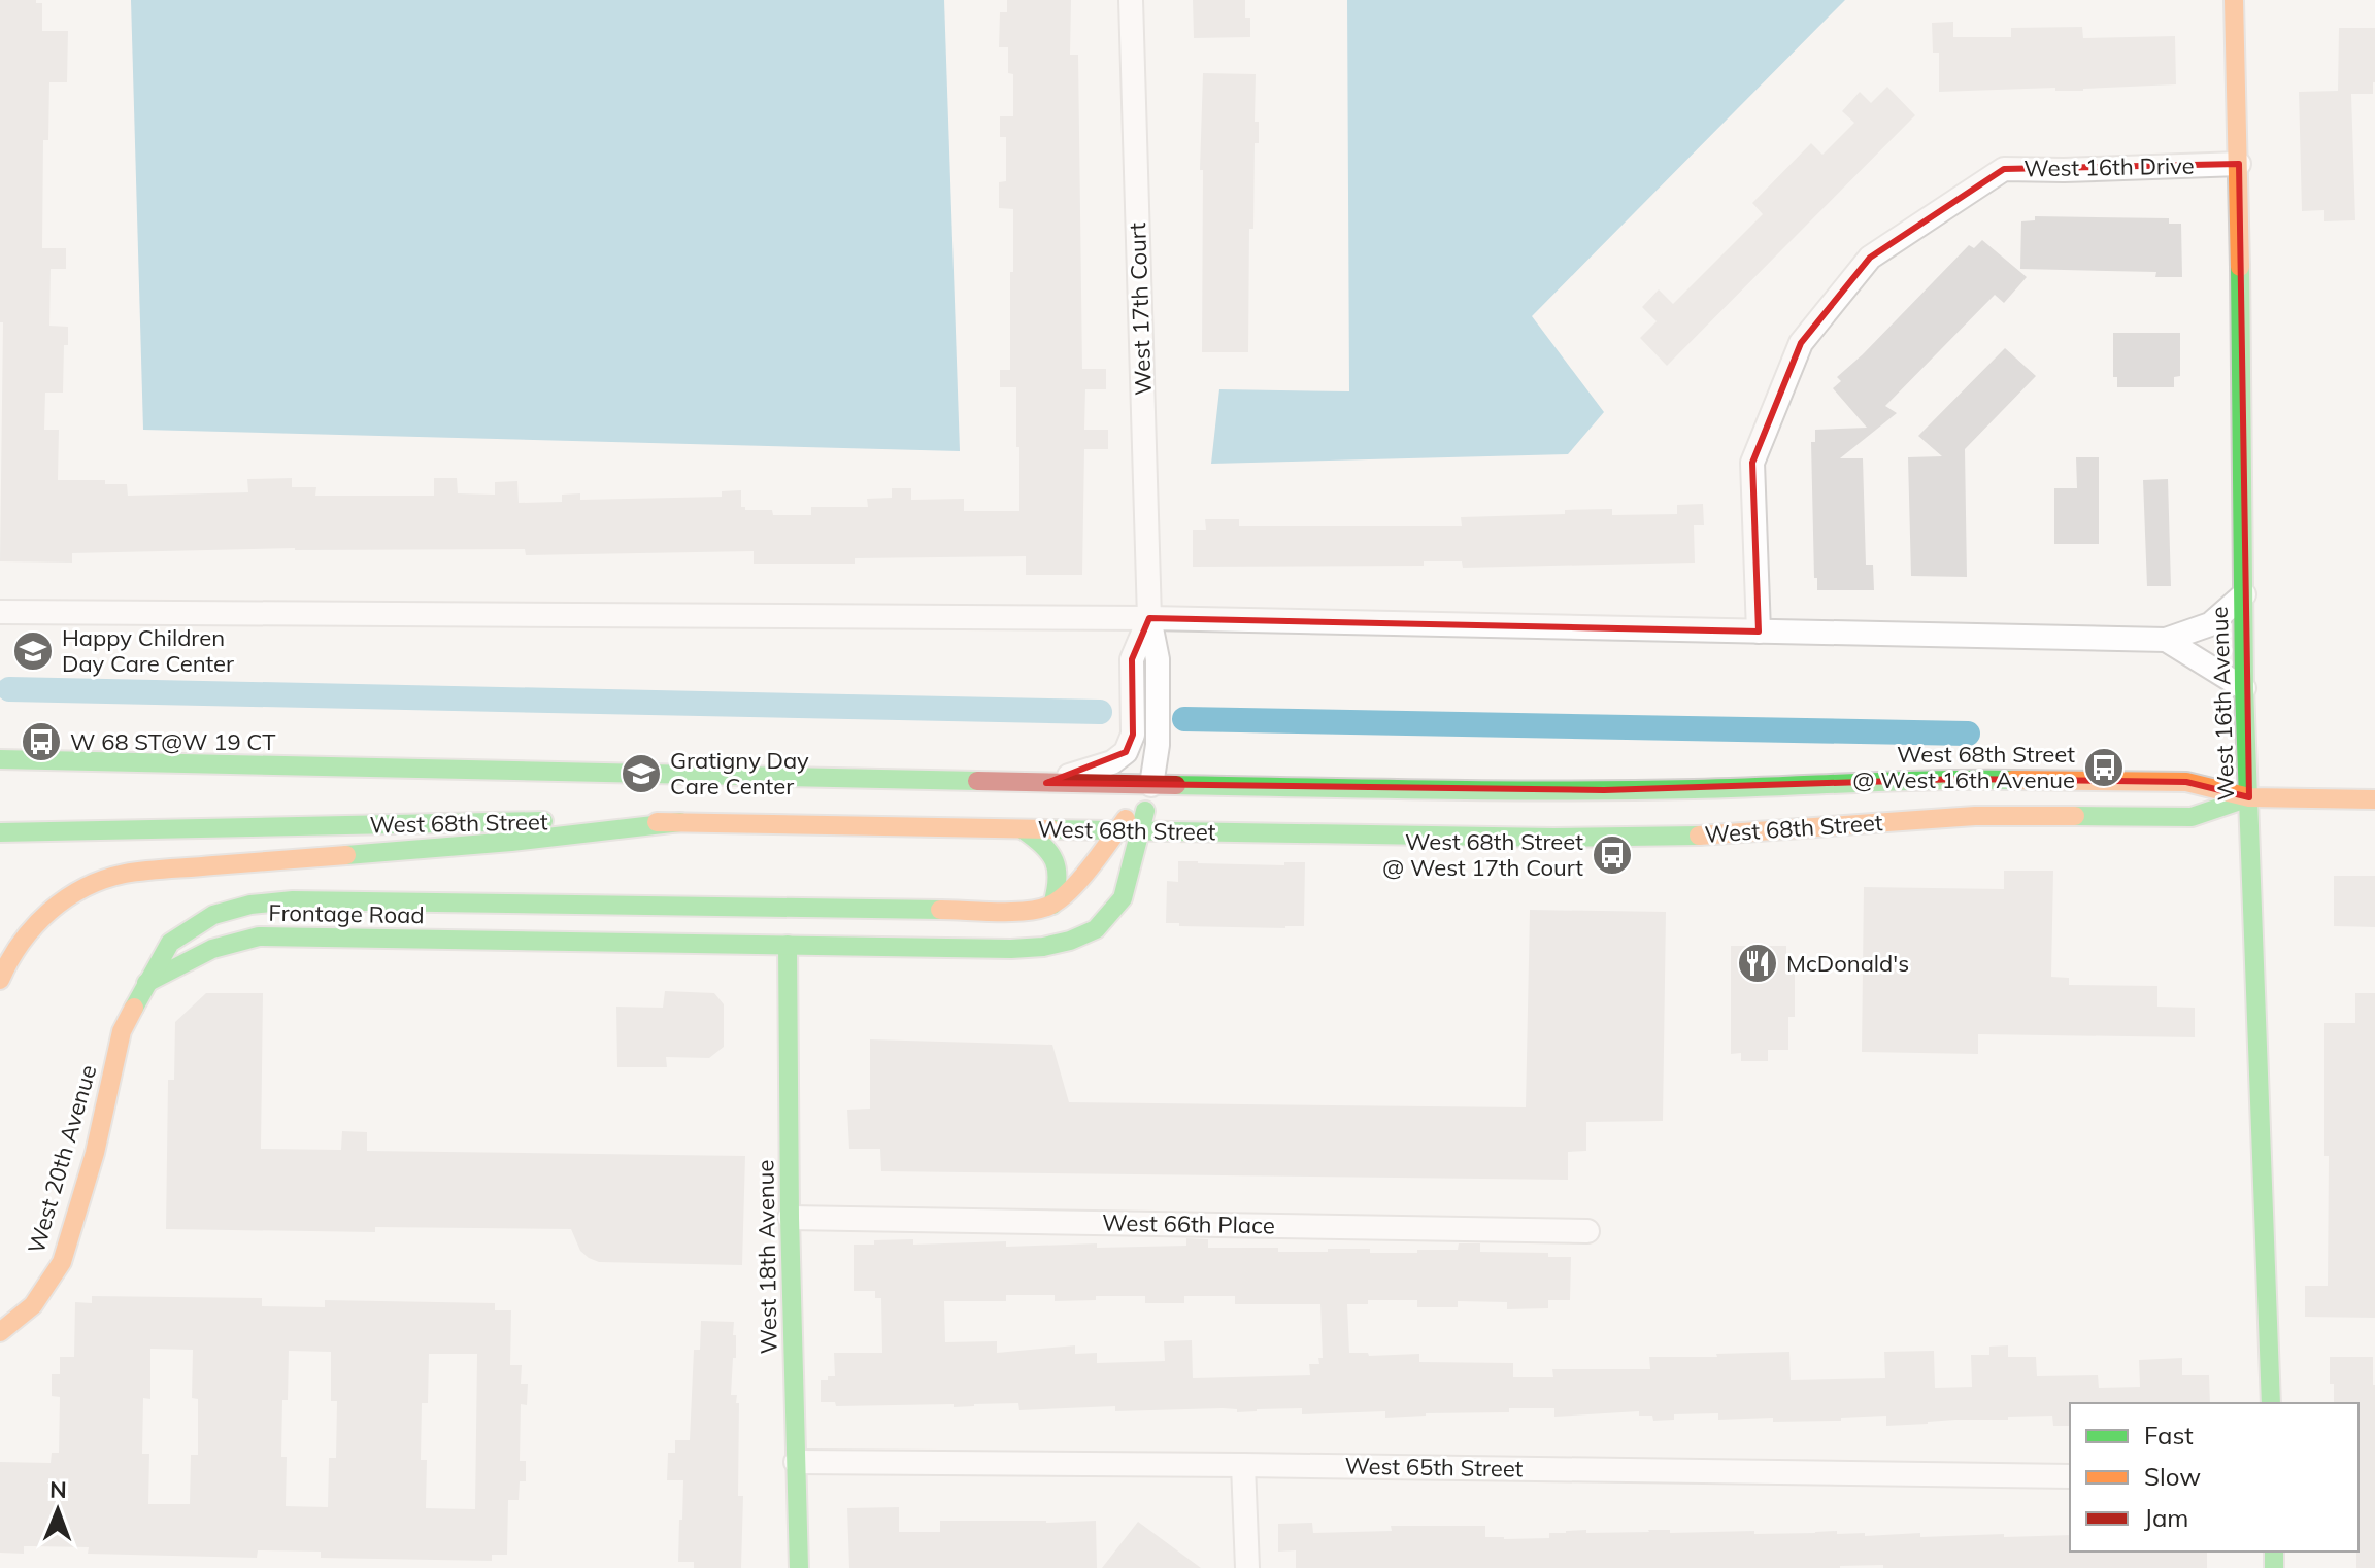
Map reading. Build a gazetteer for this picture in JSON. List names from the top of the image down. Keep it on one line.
{"streets":{"main road":["West 16th Avenue","West 68th Street","Frontage Road","West 20th Avenue","West 18th Avenue"],"street":["West 16th Drive","West 17th Court","West 66th Place","West 65th Street"]},"crossings":[["West 16th Drive","West 16th Avenue"],["West 17th Court","West 68th Street"],["West 16th Avenue","West 68th Street"],["West 68th Street","Frontage Road"],["Frontage Road","West 20th Avenue"],["Frontage Road","West 18th Avenue"],["West 66th Place","West 18th Avenue"],["West 18th Avenue","West 65th Street"]],"places":{"school or university":["Happy Children Day Care Center","Gratigny Day Care Center"],"bus stop":["W 68 ST@W 19 CT","West 68th Street @ West 16th Avenue","West 68th Street @ West 17th Court"],"restaurant":["McDonald's"]},"legend":["Fast","Slow","Jam"],"north":"top"}
